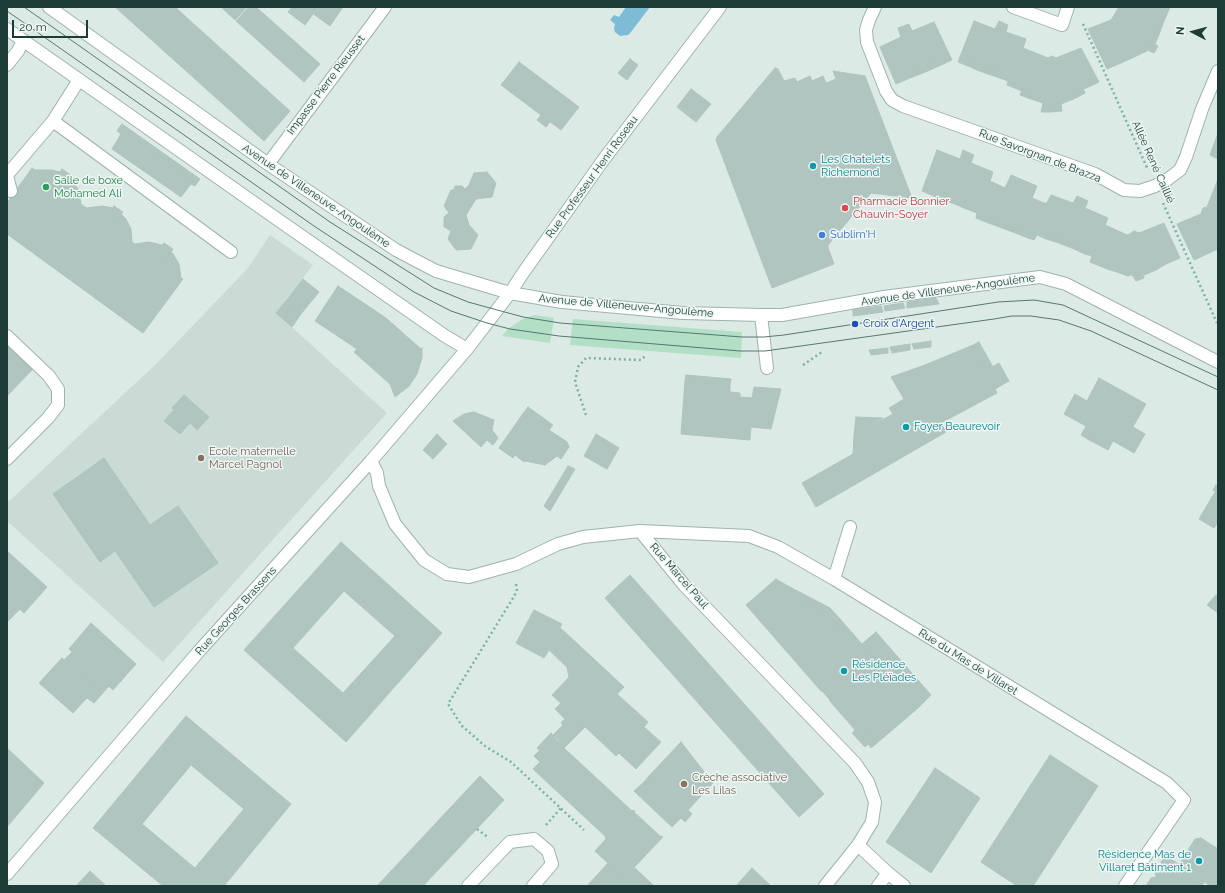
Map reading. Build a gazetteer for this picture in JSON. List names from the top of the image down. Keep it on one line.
{"streets":{"street":["Impasse Pierre Rieusset","Rue Savorgnan de Brazza","Rue Professeur Henri Roseau","Avenue de Villeneuve-Angoulème","Rue Marcel Paul","Rue Georges Brassens","Rue du Mas de Villaret"],"path":["Allée René Caillié"]},"crossings":[["Impasse Pierre Rieusset","Avenue de Villeneuve-Angoulème"],["Rue Savorgnan de Brazza","Allée René Caillié"],["Rue Professeur Henri Roseau","Avenue de Villeneuve-Angoulème"],["Rue Professeur Henri Roseau","Rue Georges Brassens"],["Rue Marcel Paul","Rue du Mas de Villaret"]],"places":["Les Chatelets Richemond","Salle de boxe Mohamed Ali","Pharmacie Bonnier Chauvin-Soyer","Sublim'H","Croix d'Argent","Foyer Beaurevoir","Ecole maternelle Marcel Pagnol","Résidence Les Pléïades","Crèche associative Les Lilas","Résidence Mas de Villaret Bâtiment 1"],"scale_bar":"20 m","north":"left"}
